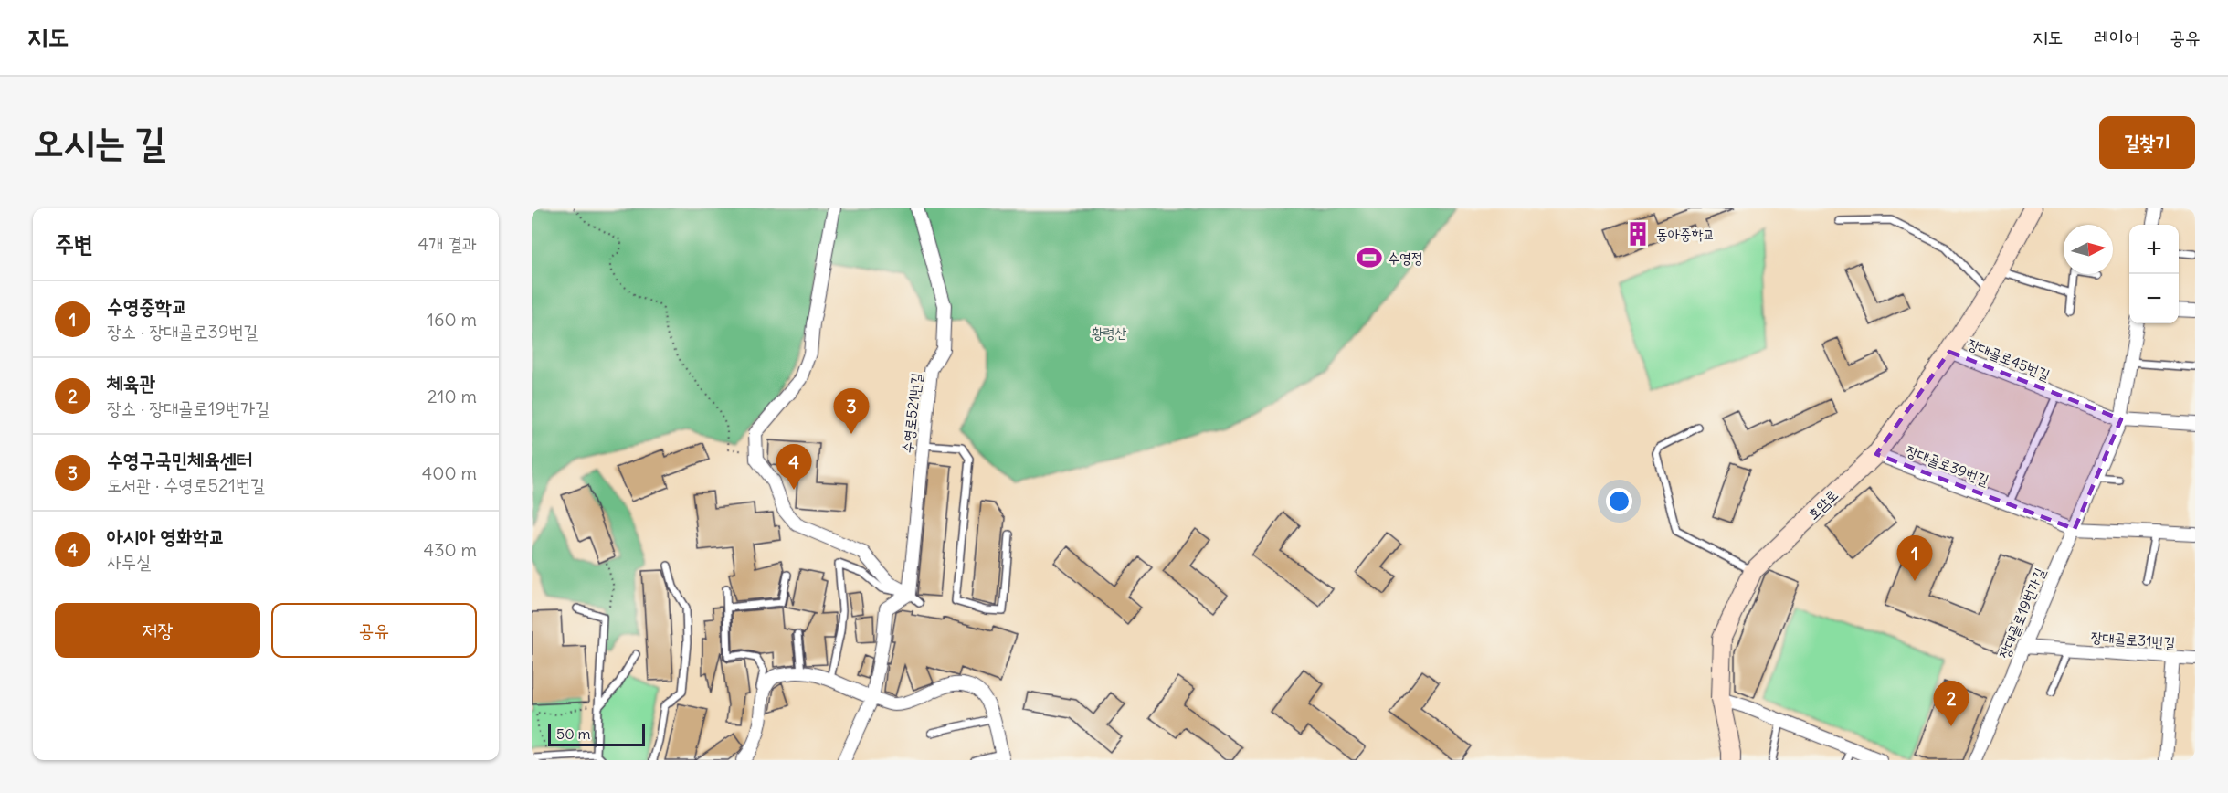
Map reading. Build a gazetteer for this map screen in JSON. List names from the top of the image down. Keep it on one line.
{"streets":{"street":["장대골로45번길","수영로521번길","장대골로39번길","호암로","장대골로19번가길","장대골로31번길"]},"crossings":[["장대골로45번길","장대골로39번길"],["장대골로45번길","호암로"],["장대골로45번길","장대골로19번가길"],["장대골로39번길","호암로"],["장대골로39번길","장대골로19번가길"],["장대골로19번가길","장대골로31번길"]],"parks":["황령산"],"places":{"building":["동아중학교"],"sports":["수영정"]},"scale_bar":"50 m","north":"right","page":{"header":"지도","nav":["지도","레이어","공유"],"buttons":["길찾기",["저장","공유"]],"title":"오시는 길","heading":["주변","4개 결과"],"map_buttons":["+","−"],"list":[{"mark":"1","name":"수영중학교","note":"장소 · 장대골로39번길","value":"160 m"},{"mark":"2","name":"체육관","note":"장소 · 장대골로19번가길","value":"210 m"},{"mark":"3","name":"수영구국민체육센터","note":"도서관 · 수영로521번길","value":"400 m"},{"mark":"4","name":"아시아 영화학교","note":"사무실","value":"430 m"}],"pins":["3","4","1","2"],"scale":"50 m"}}
